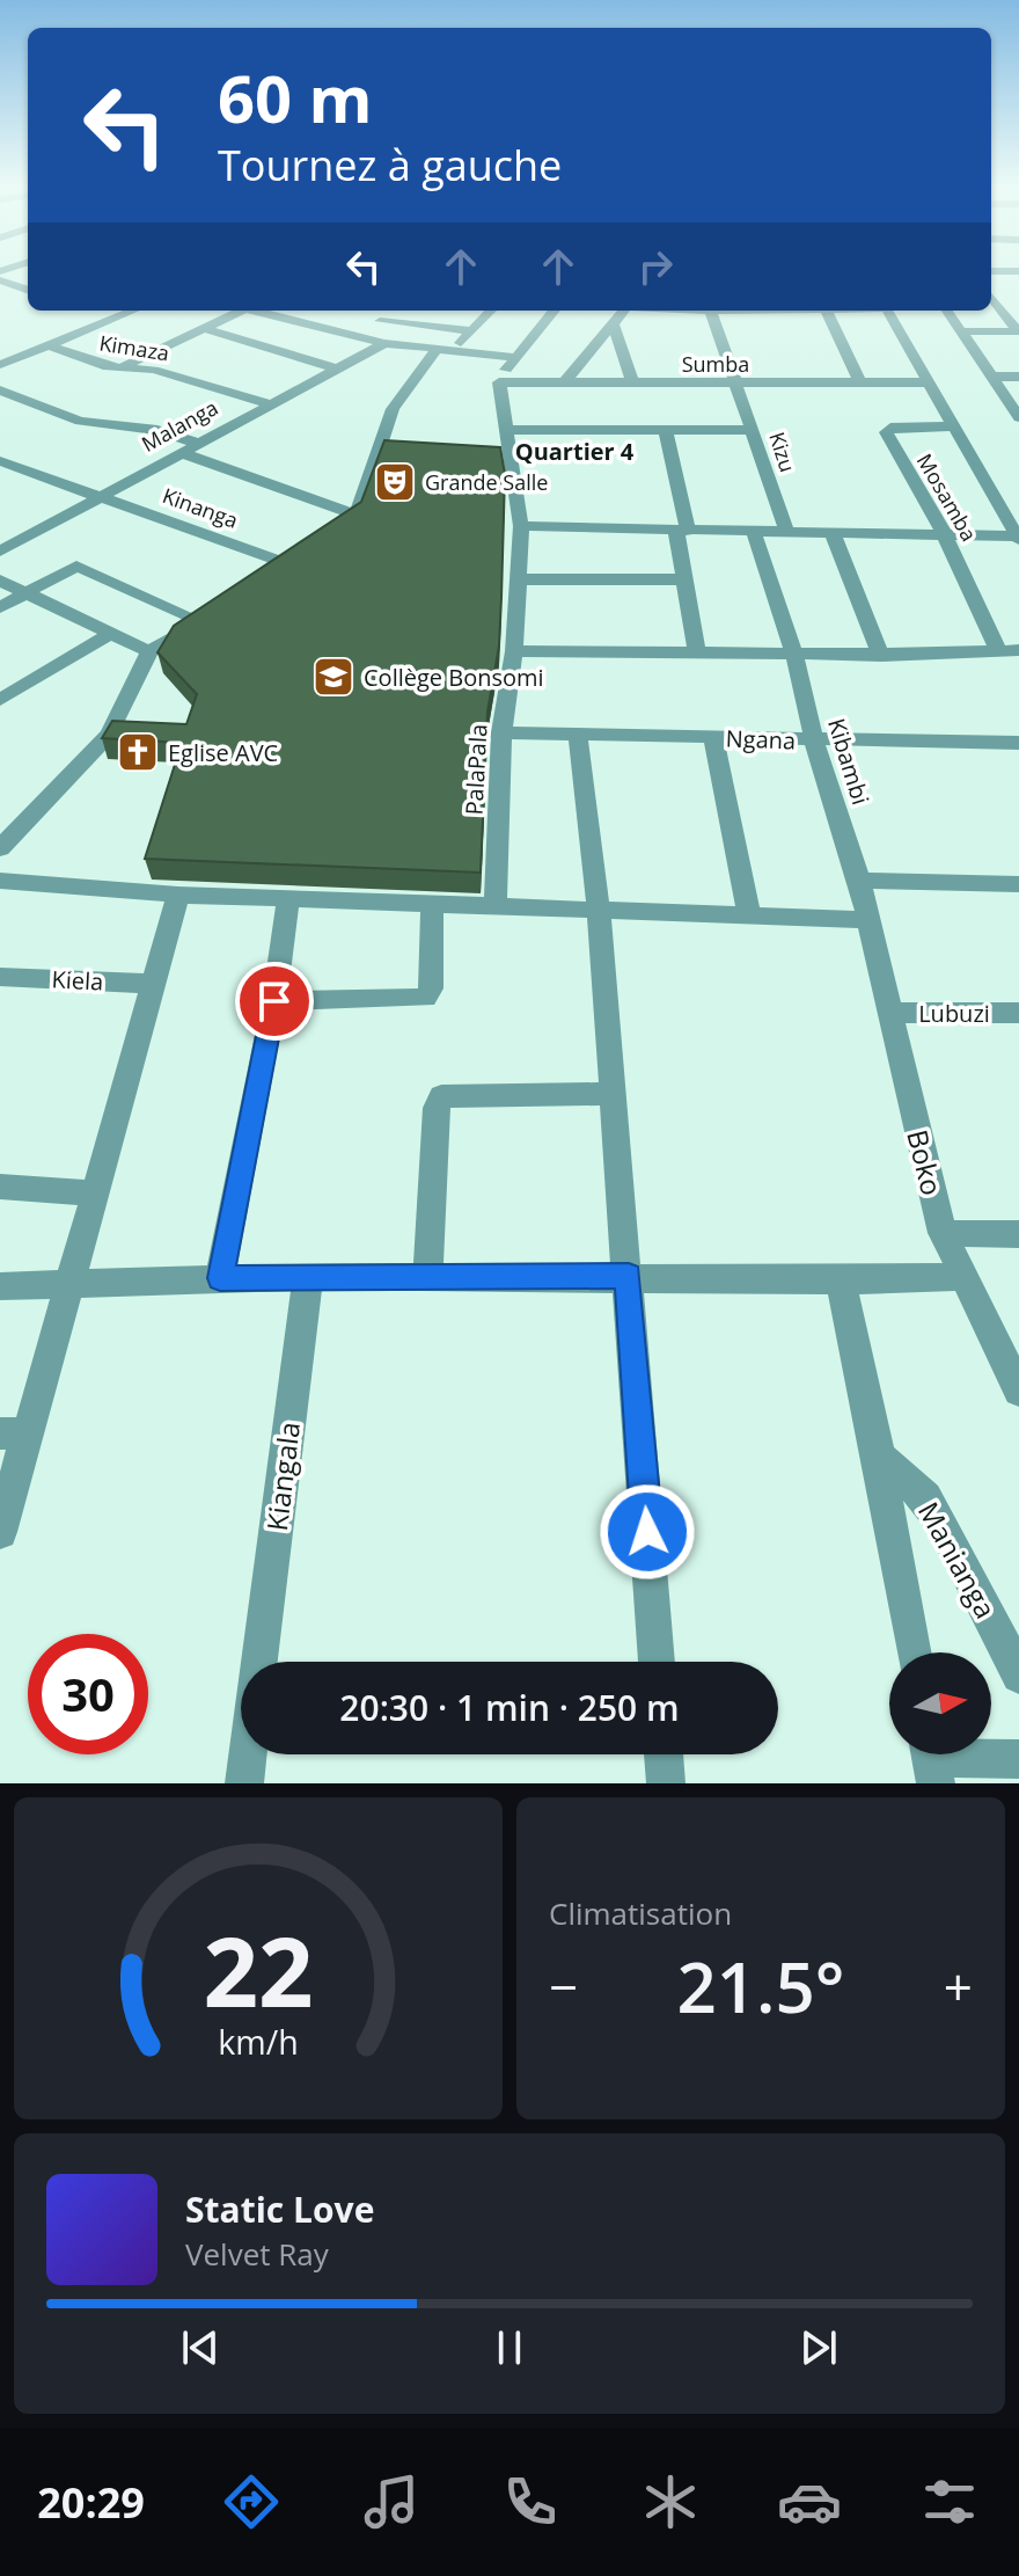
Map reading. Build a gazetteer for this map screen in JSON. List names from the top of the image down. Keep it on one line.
{"streets":{"street":["Kimaza","Sumba","Malanga","Kizu","Mosamba","Kinanga","Ngana","Kibambi","PalaPala","Kiela","Lubuzi","Boko","Kiangala","Manianga"]},"crossings":[["Kimaza","Malanga"],["Sumba","Kizu"],["Malanga","Kinanga"],["Ngana","Kibambi"],["Ngana","PalaPala"],["Kibambi","Boko"],["Lubuzi","Boko"]],"districts":["Quartier 4"],"places":{"theatre":["Grande Salle"],"school or university":["Collège Bonsomi"],"church":["Eglise AVC"]},"north":"right","page":{"turn":["60 m","Tournez à gauche"],"limit":"30","trip":"20:30 · 1 min · 250 m","tile":"Climatisation","heat":["−","21.5°","+"],"song":["Static Love","Velvet Ray"],"tabs":"20:29","gauge":["22","km/h"]}}
